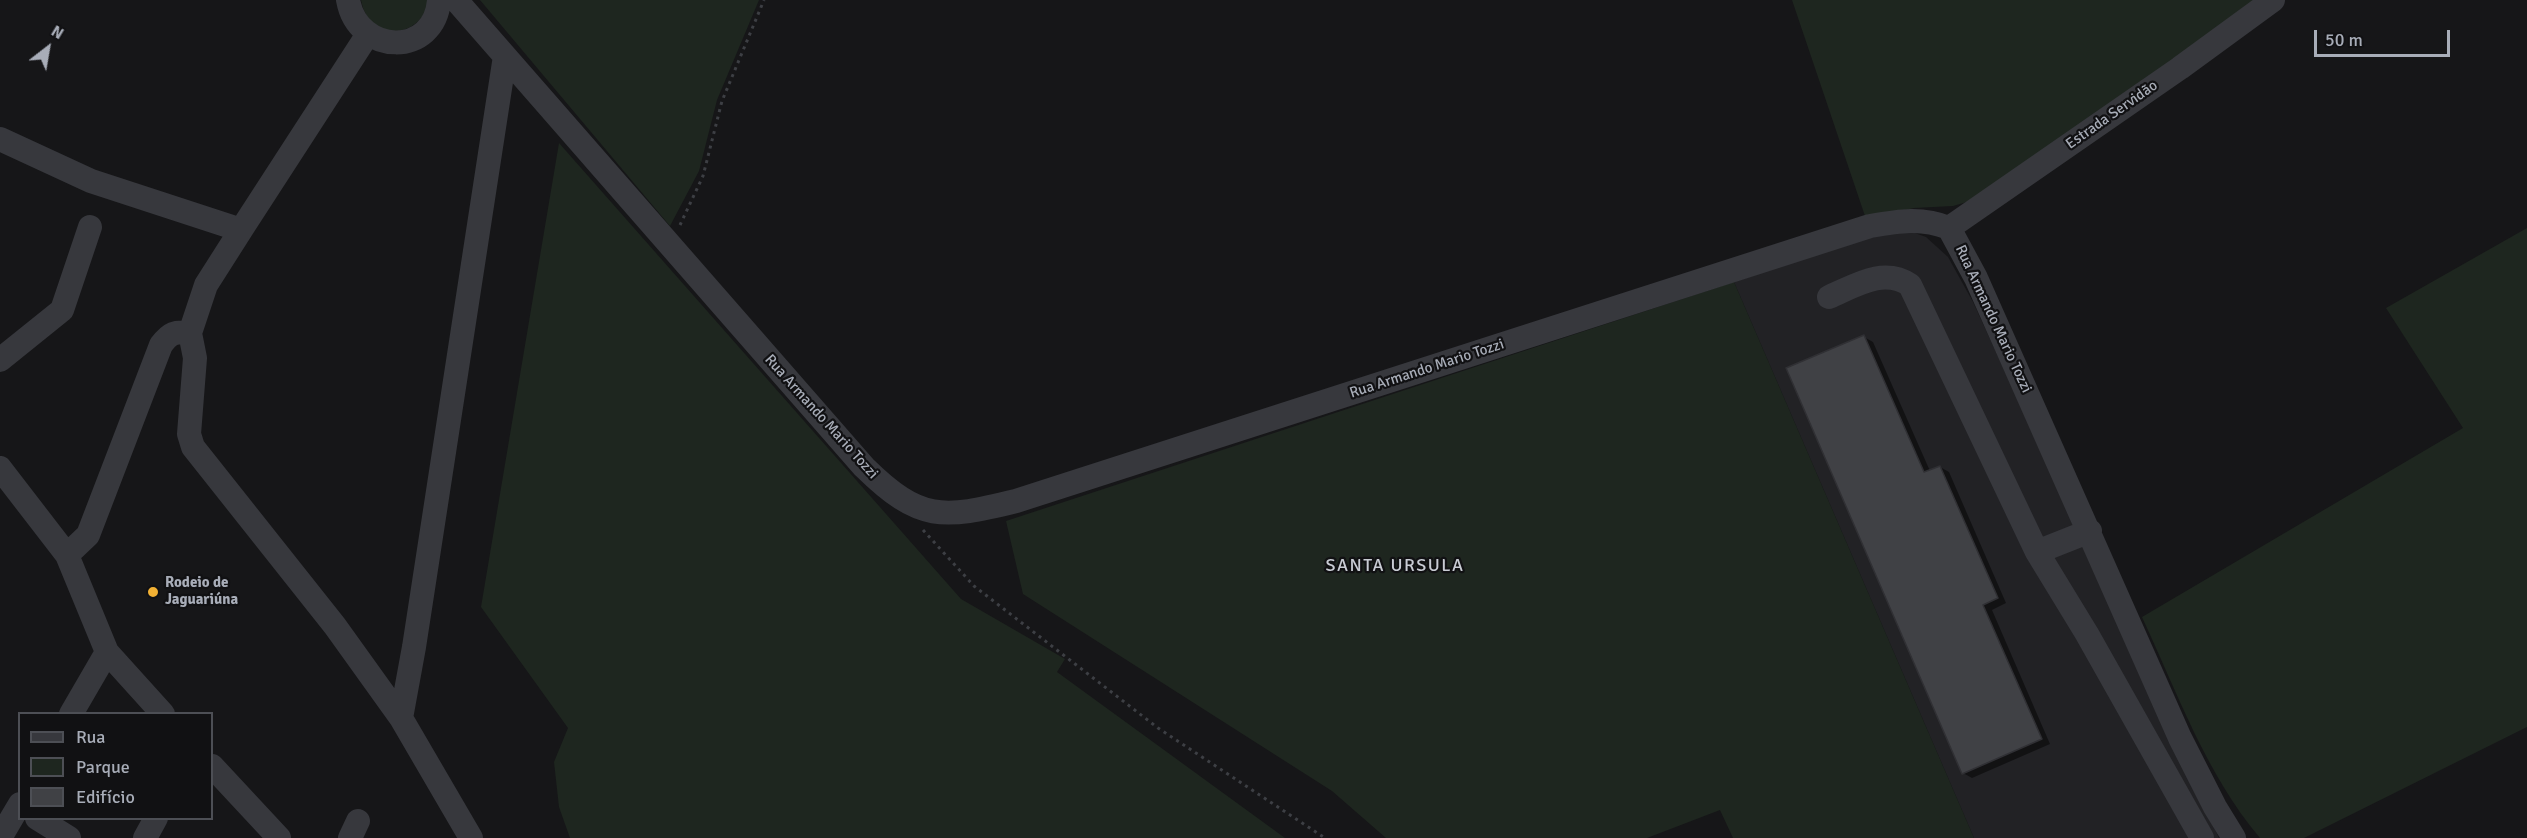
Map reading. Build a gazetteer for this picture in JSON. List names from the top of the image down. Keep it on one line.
{"streets":{"street":["Estrada Servidão","Rua Armando Mario Tozzi"]},"crossings":[["Estrada Servidão","Rua Armando Mario Tozzi"]],"districts":["SANTA URSULA"],"places":["Rodeio de Jaguariúna"],"legend":["Rua","Parque","Edifício"],"scale_bar":"50 m","north":"top right"}
